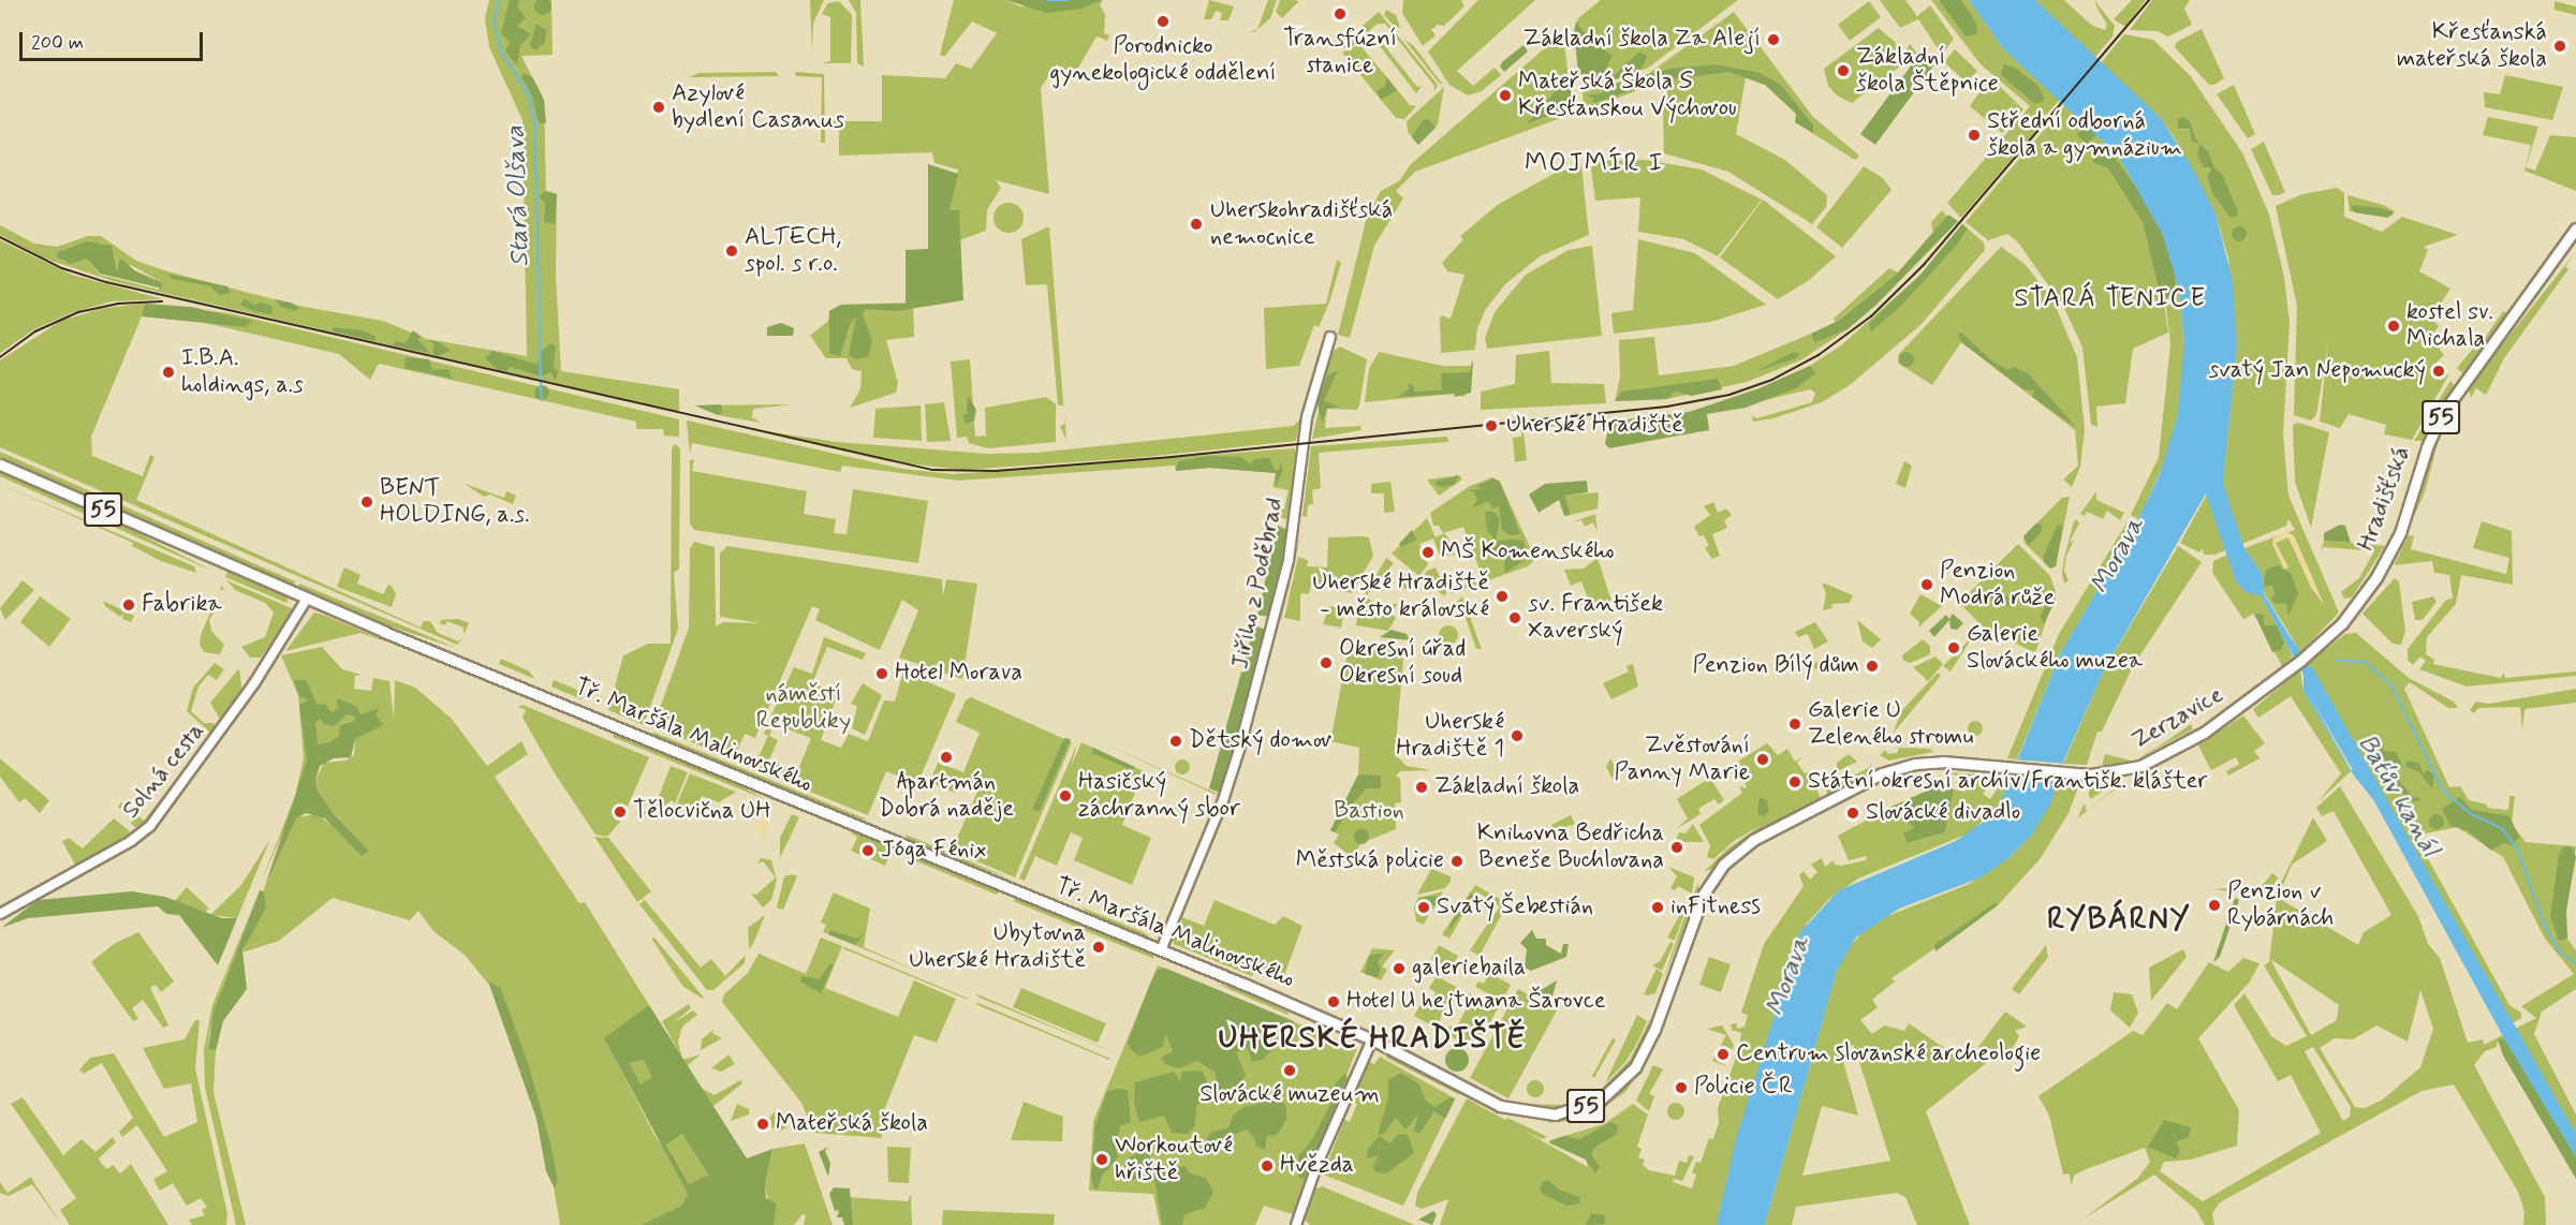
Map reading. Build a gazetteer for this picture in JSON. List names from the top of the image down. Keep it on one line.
{"streets":{"main road":["55","Hradišťská","Zerzavice","Tř. Maršála Malinovského"],"street":["Jiřího z Poděbrad","Solná cesta"]},"crossings":[["Hradišťská","Zerzavice"],["Jiřího z Poděbrad","Tř. Maršála Malinovského"],["Zerzavice","Tř. Maršála Malinovského"],["Tř. Maršála Malinovského","Solná cesta"]],"districts":["MOJMÍR I","STARÁ TENICE","RYBÁRNY","UHERSKÉ HRADIŠTĚ"],"water":["Stará Olšava","Morava","Baťův kanál"],"parks":["náměstí Republiky","Bastion"],"places":["Transfúzní stanice","Porodnicko gynekologické oddělení","Základní škola Za Alejí","Křesťanská mateřská škola","Základní škola Štěpnice","Mateřská Škola S Křesťanskou Výchovou","Azylové bydlení Casanus","Střední odborná škola a gymnázium","Uherskohradišťská nemocnice","ALTECH, spol. s r.o.","kostel sv. Michala","svatý Jan Nepomucký","I.B.A. holdings, a.s","Uherské Hradiště","BENT HOLDING, a.s.","MŠ Komenského","Penzion Modrá růže","Uherské Hradiště - město královské","Fabrika","sv. František Xaverský","Galerie Slováckého muzea","Okresní úřad Okresní soud","Penzion Bílý dům","Hotel Morava","Galerie U Zeleného stromu","Uherské Hradiště 1","Dětský domov","Apartmán Dobrá naděje","Zvěstování Panny Marie","Státní okresní archív/Františk. klášter","Základní škola","Hasičský záchranný sbor","Tělocvična UH","Slovácké divadlo","Knihovna Bedřicha Beneše Buchlovana","Jóga Fénix","Městská policie","Penzion v Rybárnách","Svatý Šebestián","inFitness","Ubytovna Uherské Hradiště","galeriebaila","Hotel U hejtmana Šarovce","Centrum slovanské archeologie","Slovácké muzeum","Policie ČR","Mateřská škola","Workoutové hřiště","Hvězda"],"scale_bar":"200 m"}
